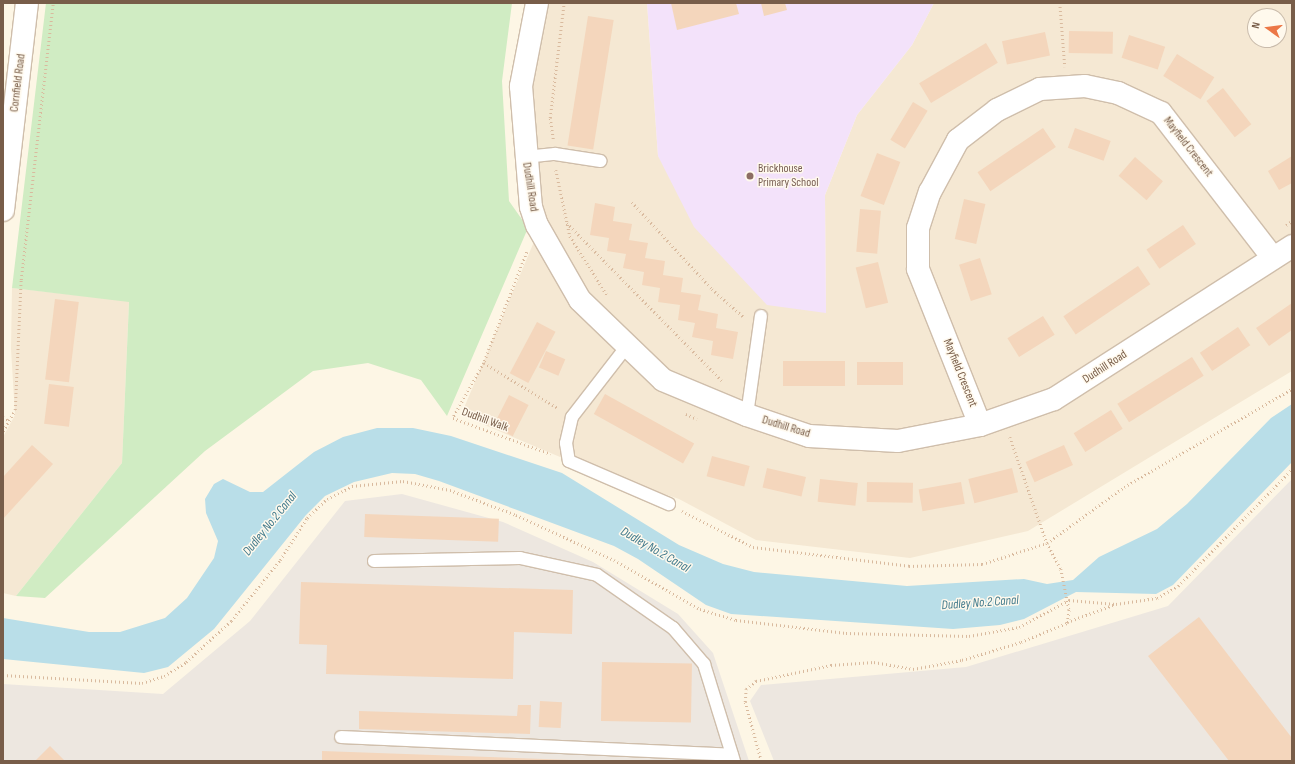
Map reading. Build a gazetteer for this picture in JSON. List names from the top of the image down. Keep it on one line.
{"streets":{"street":["Cornfield Road","Mayfield Crescent","Dudhill Road"],"path":["Dudhill Walk"]},"crossings":[["Mayfield Crescent","Dudhill Road"],["Dudhill Road","Dudhill Walk"]],"water":["Dudley No.2 Canal"],"places":["Brickhouse Primary School"],"north":"left"}
